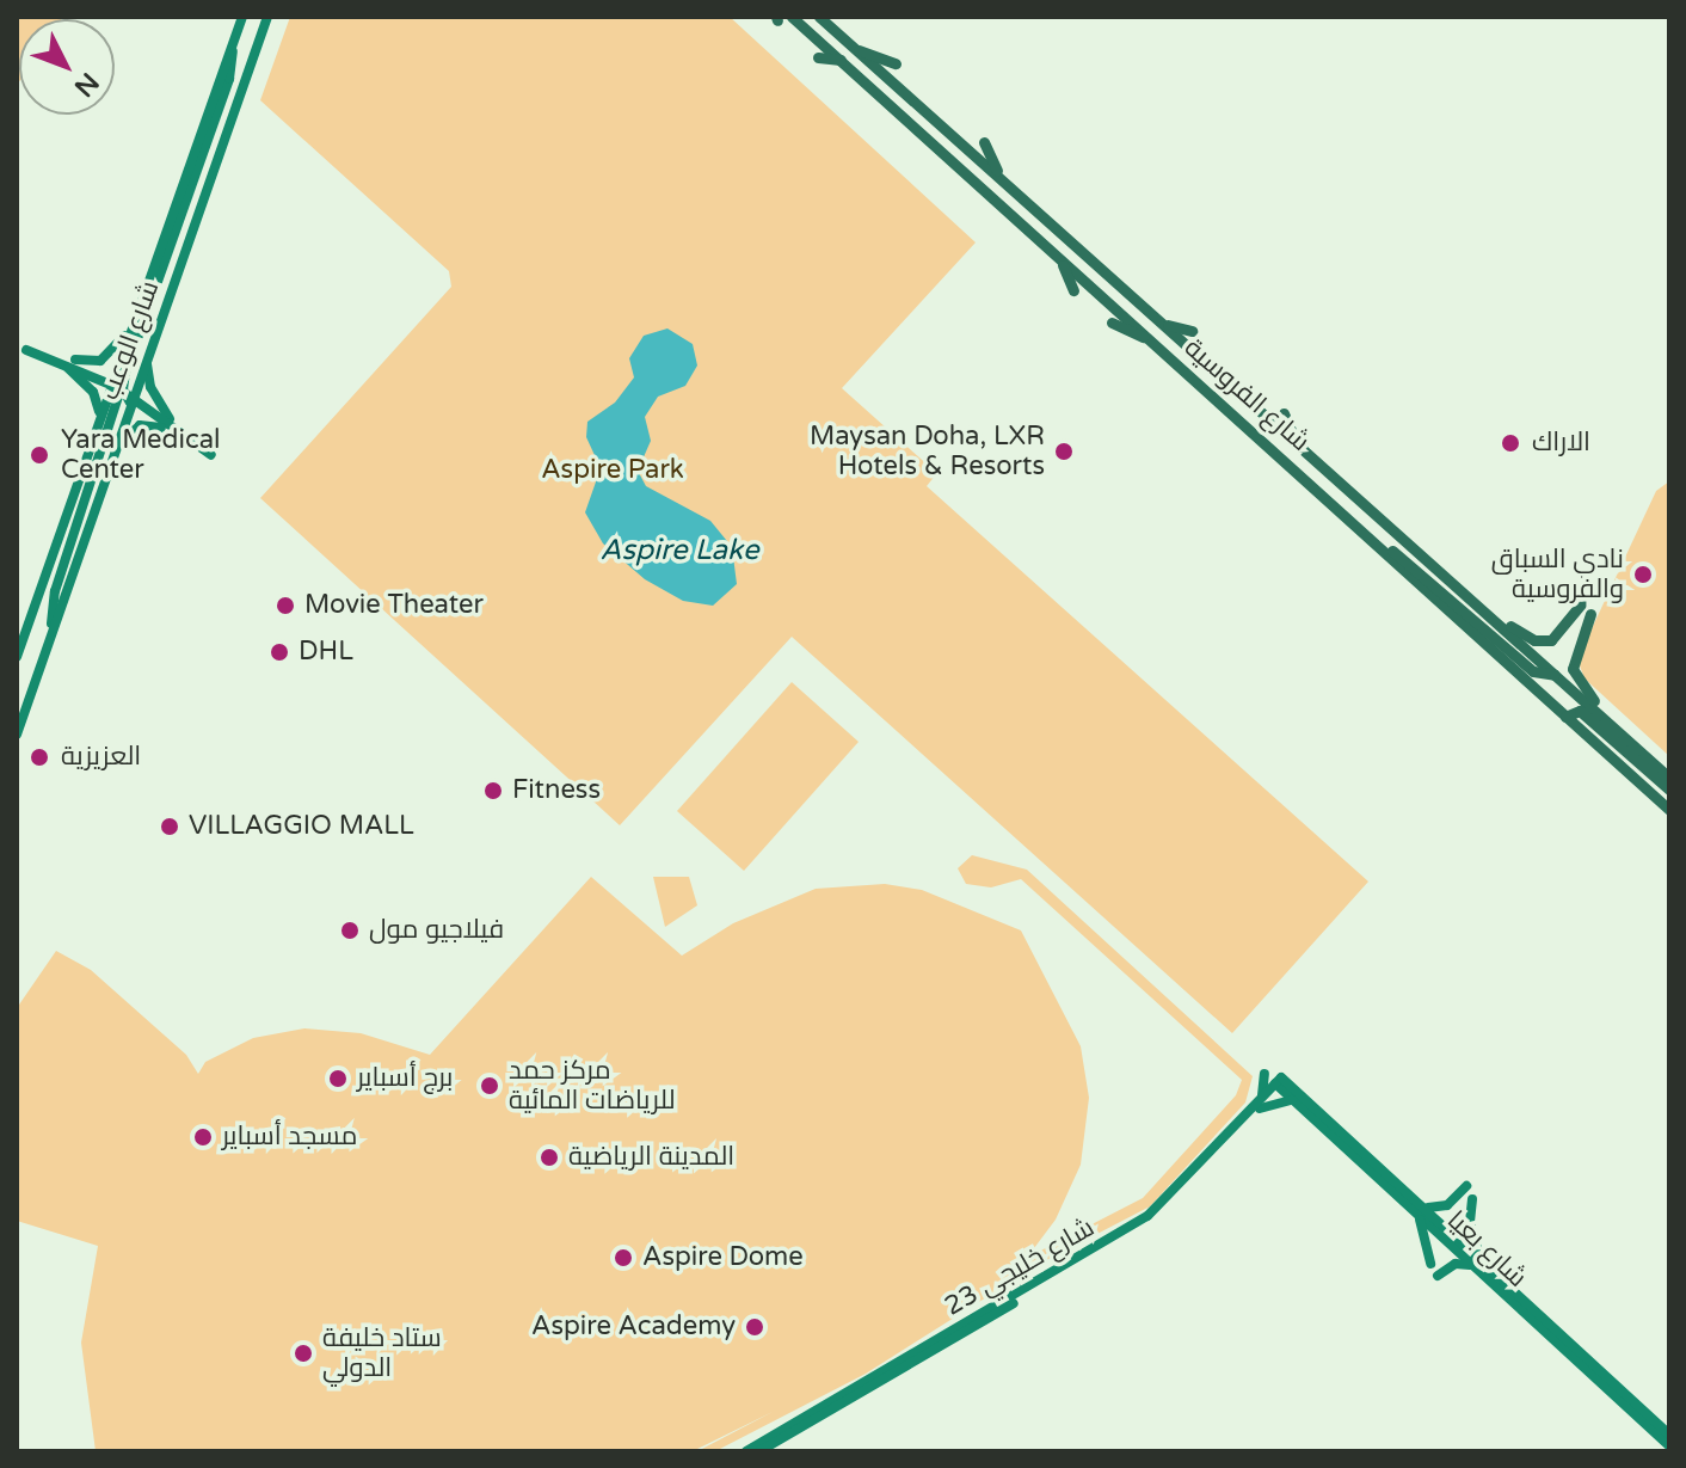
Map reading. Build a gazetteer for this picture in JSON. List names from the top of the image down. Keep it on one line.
{"streets":{"highway":["شارع الفروسية"],"main road":["شارع الوعب","شارع بعيا","شارع خليجي 23"]},"crossings":[["شارع بعيا","شارع خليجي 23"]],"water":["Aspire Lake"],"parks":["Aspire Park"],"places":["الاراك","Maysan Doha, LXR Hotels & Resorts","Yara Medical Center","نادي السباق والفروسية","Movie Theater","DHL","العزيزية","Fitness","VILLAGGIO MALL","فيلاجيو مول","برج أسباير","مركز حمد للرياضات المائية","مسجد أسباير","المدينة الرياضية","Aspire Dome","Aspire Academy","ستاد خليفة الدولي"],"north":"bottom right"}
